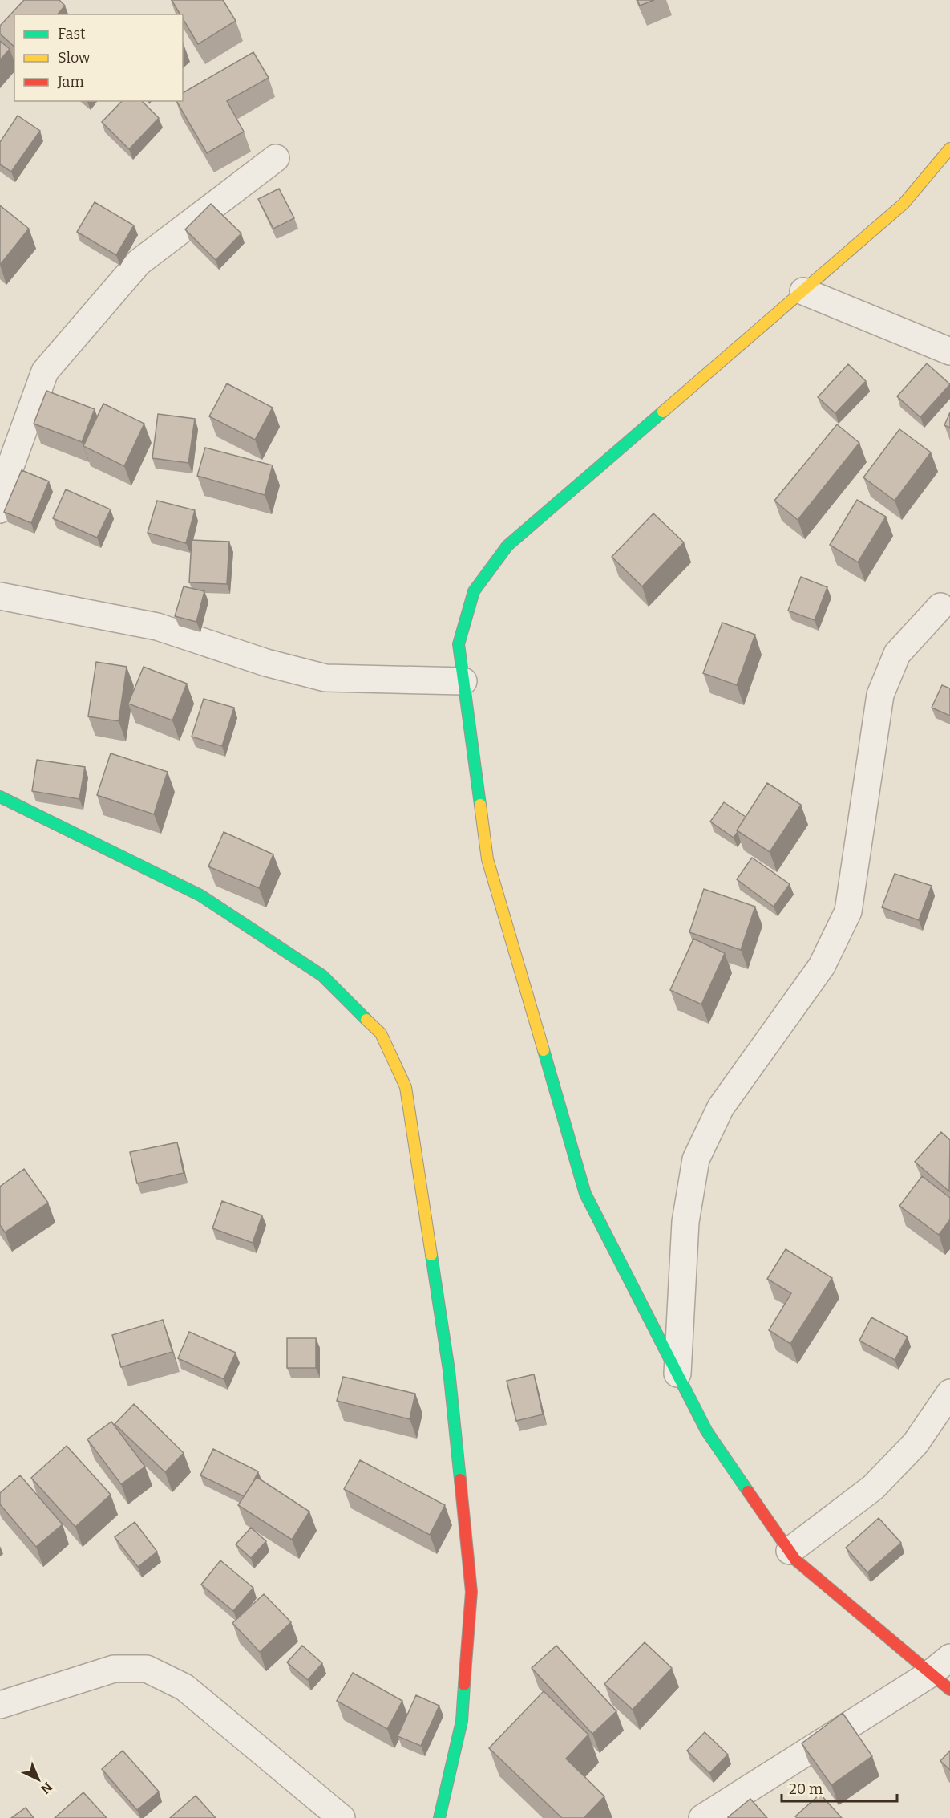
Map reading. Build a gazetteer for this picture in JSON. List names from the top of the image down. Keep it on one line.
{"legend":["Fast","Slow","Jam"],"scale_bar":"20 m","north":"bottom right"}
